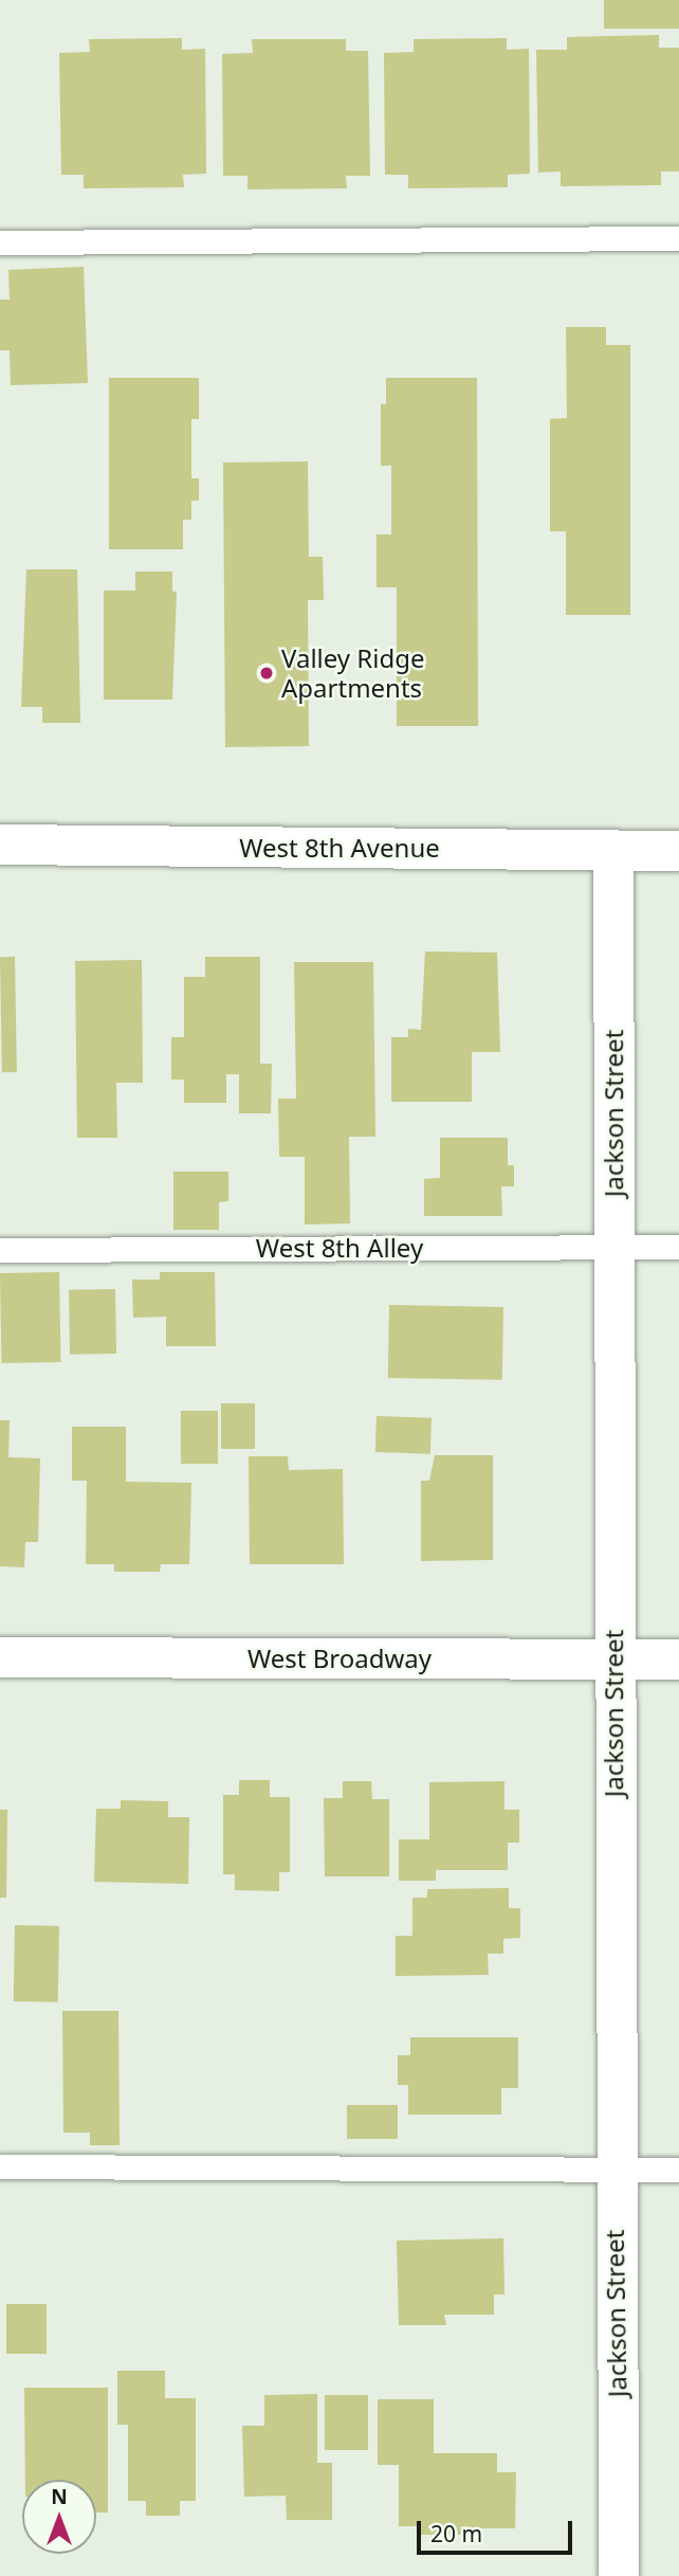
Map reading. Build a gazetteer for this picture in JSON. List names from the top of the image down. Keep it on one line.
{"streets":{"street":["West 8th Avenue","Jackson Street","West Broadway"],"lane":["West 8th Alley"]},"crossings":[["West 8th Avenue","Jackson Street"],["Jackson Street","West 8th Alley"],["Jackson Street","West Broadway"]],"places":["Valley Ridge Apartments"],"scale_bar":"20 m","north":"top"}
